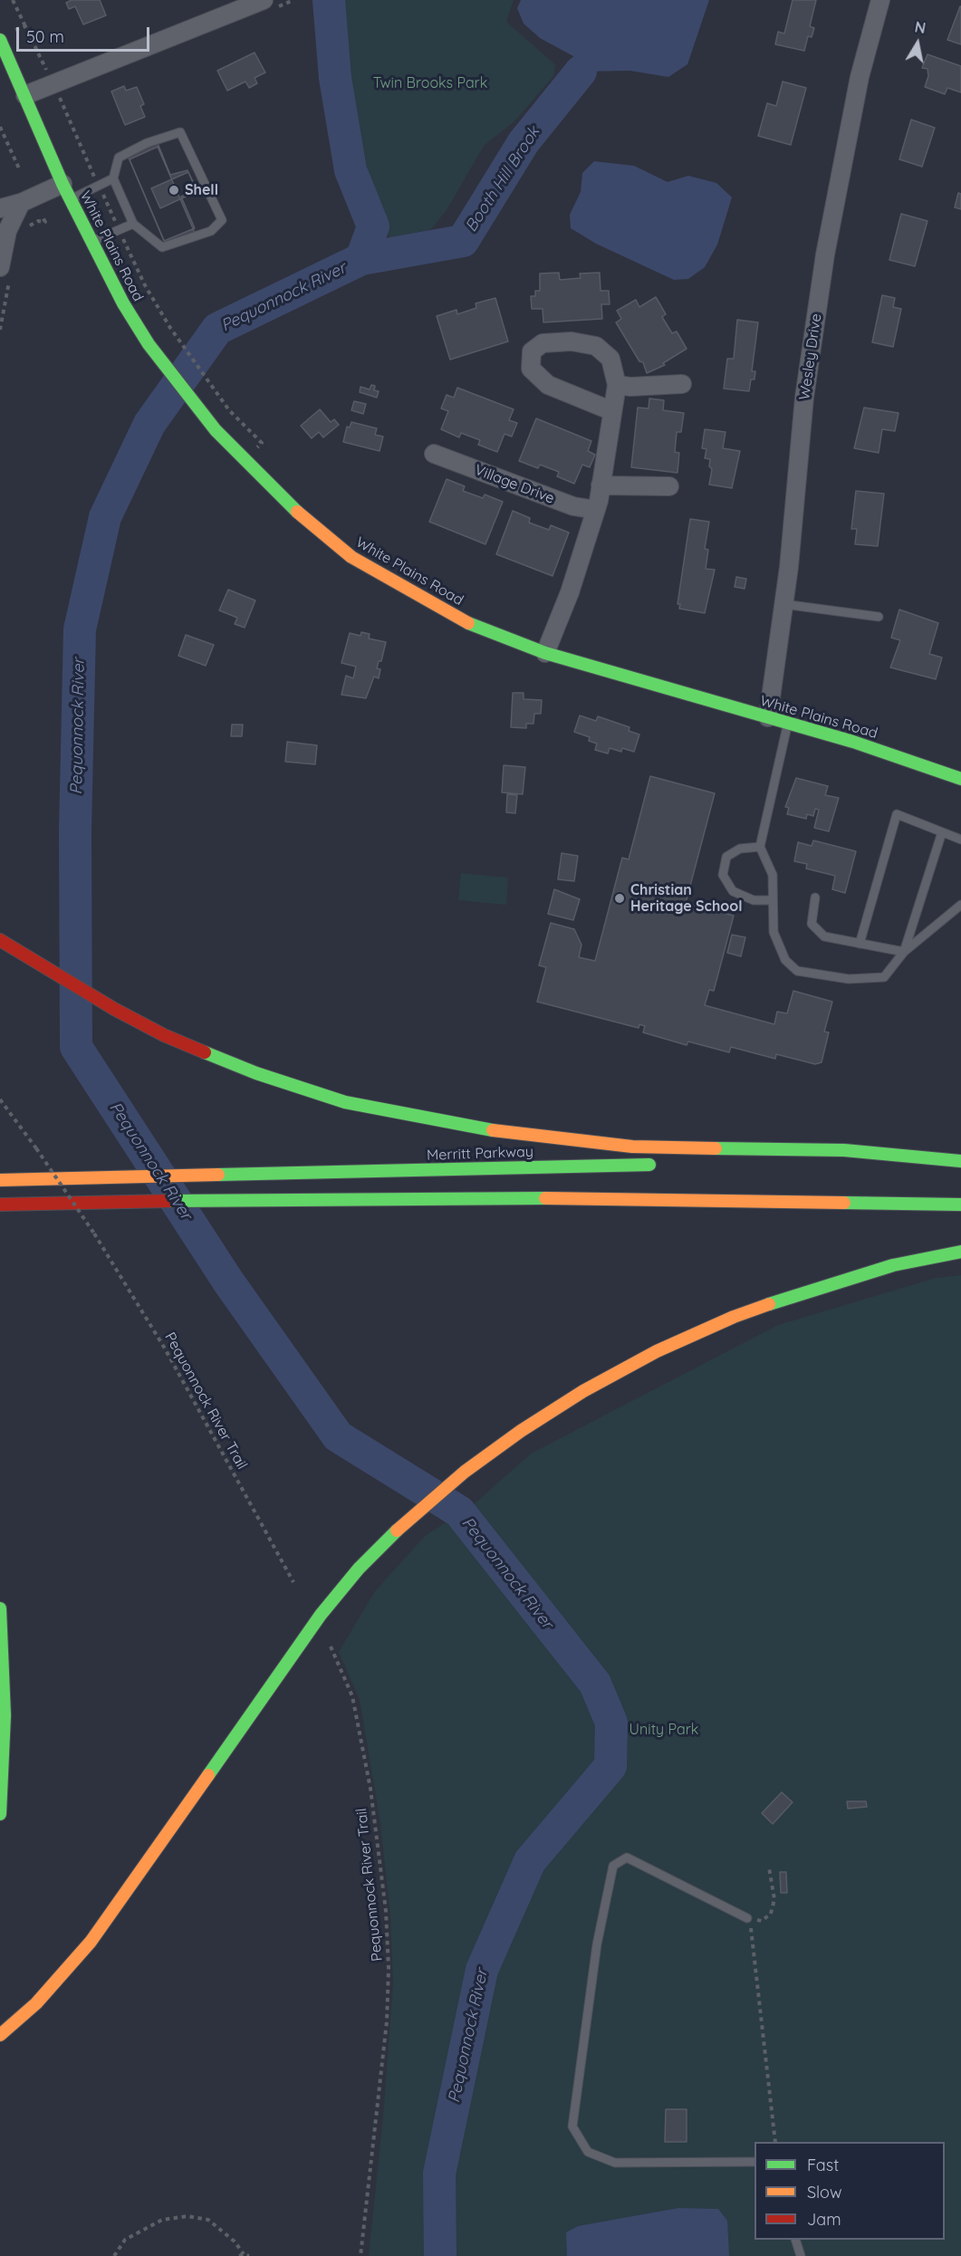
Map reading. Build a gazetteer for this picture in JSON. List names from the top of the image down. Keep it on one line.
{"streets":{"main road":["White Plains Road","Merritt Parkway"],"street":["Wesley Drive","Village Drive"],"path":["Pequonnock River Trail"]},"crossings":[["White Plains Road","Wesley Drive"]],"water":["Booth Hill Brook","Pequonnock River"],"parks":["Twin Brooks Park","Unity Park"],"places":["Shell","Christian Heritage School"],"legend":["Fast","Slow","Jam"],"scale_bar":"50 m","north":"top"}
